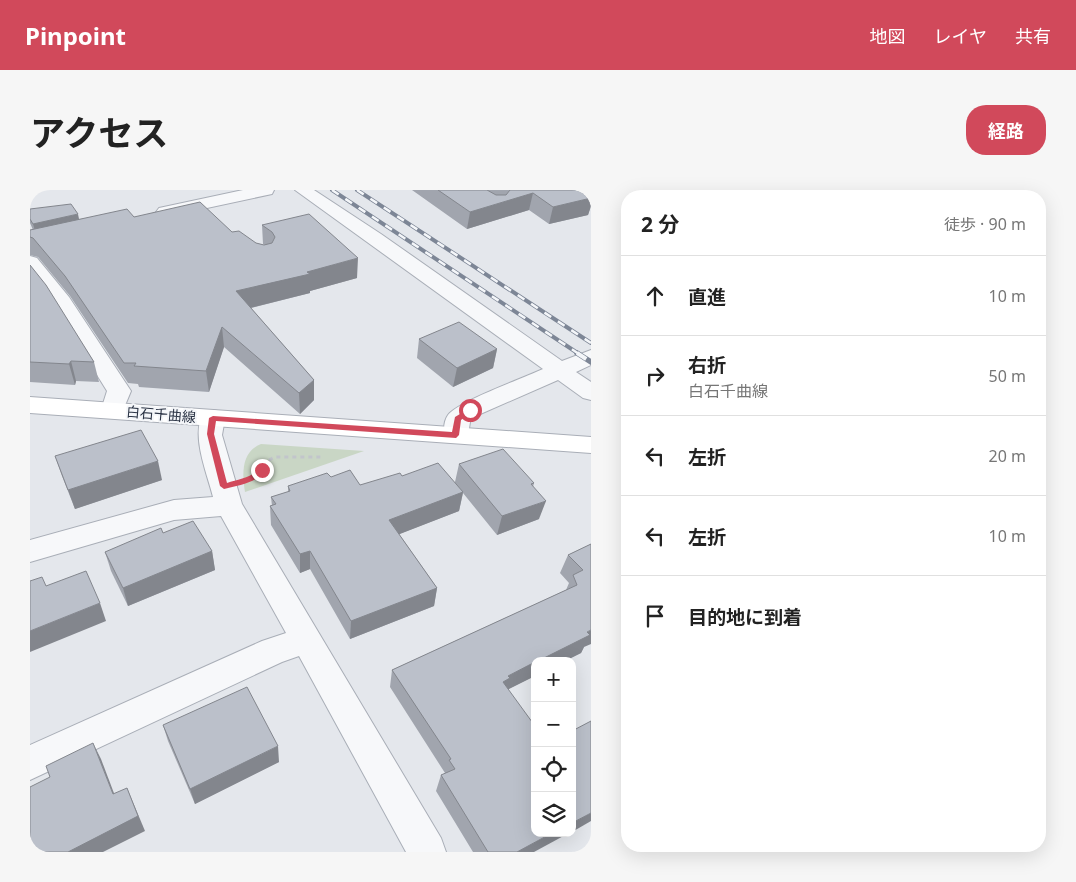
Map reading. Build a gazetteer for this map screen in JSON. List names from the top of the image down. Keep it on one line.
{"streets":{"main road":["白石千曲線"]},"page":{"header":"Pinpoint","nav":["地図","レイヤ","共有"],"title":"アクセス","buttons":"経路","heading":["2 分","徒歩 · 90 m"],"list":[["直進","10 m"],["右折","白石千曲線","50 m"],["左折","20 m"],["左折","10 m"],"目的地に到着"],"map_buttons":["+","−"]}}
